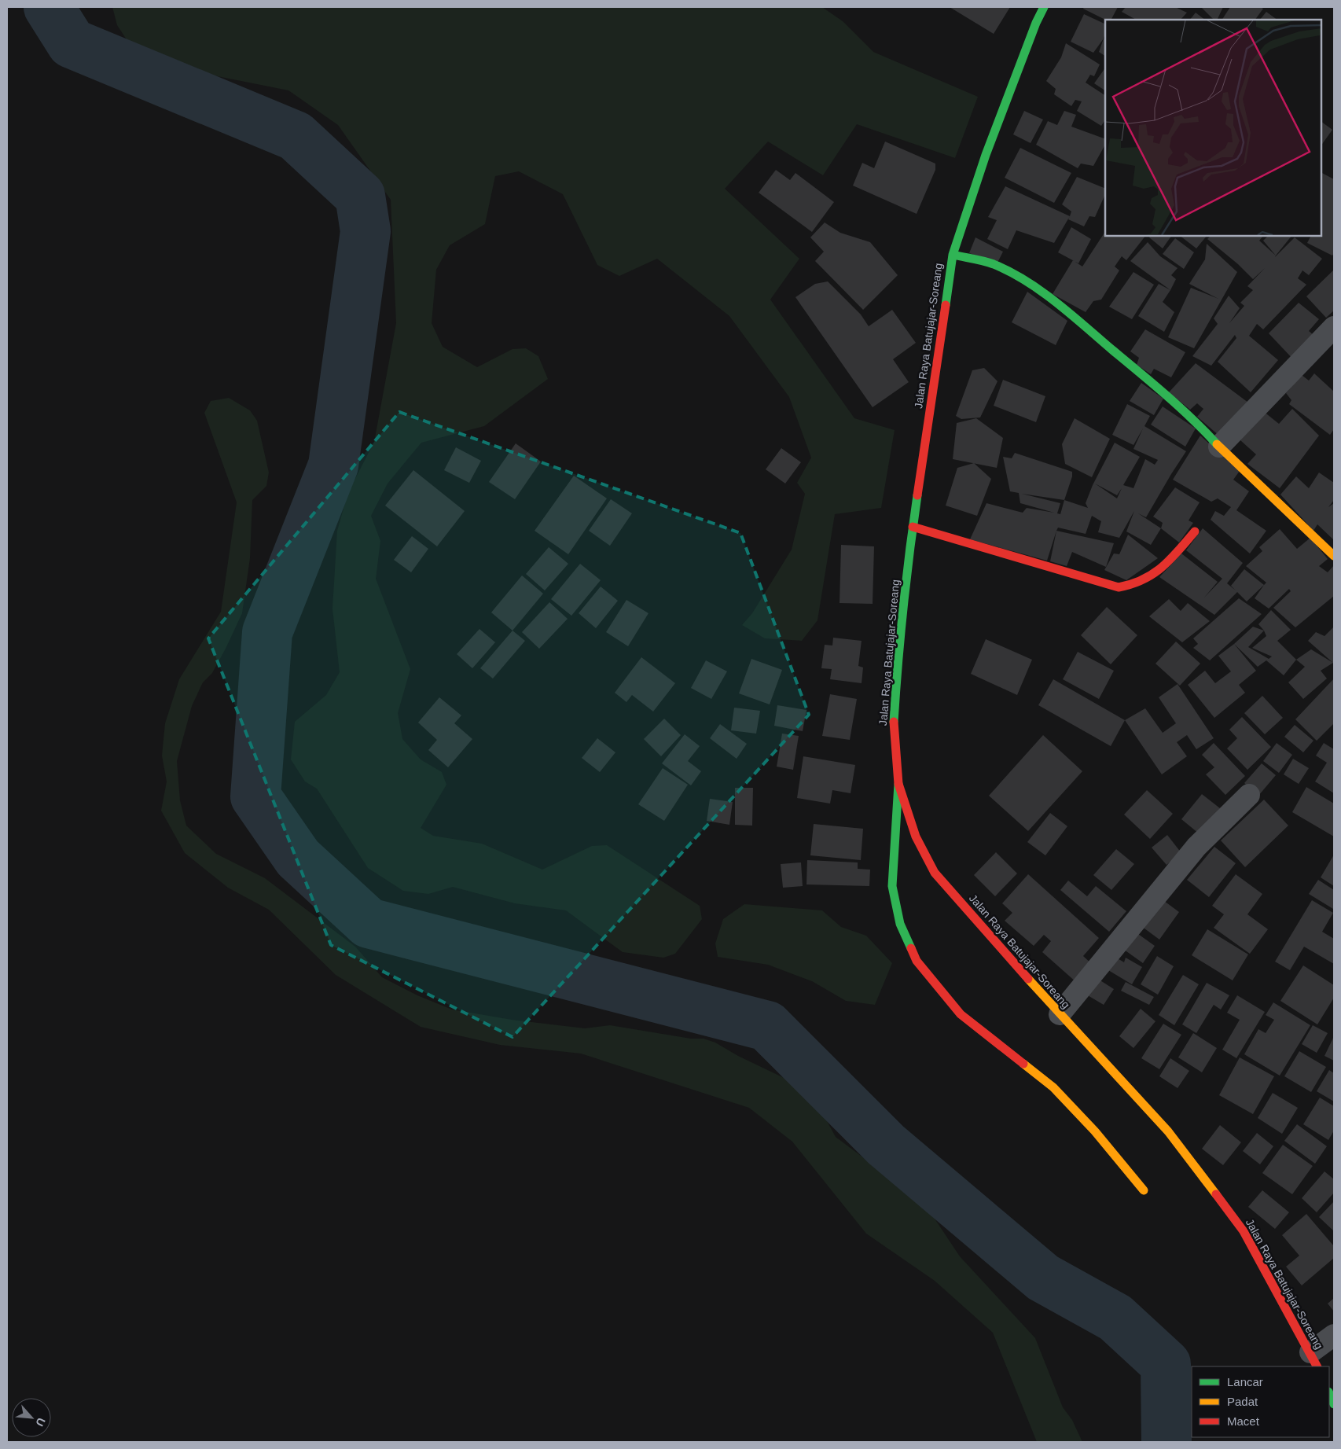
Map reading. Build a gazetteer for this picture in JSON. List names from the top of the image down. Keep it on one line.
{"streets":{"main road":["Jalan Raya Batujajar-Soreang"]},"legend":["Lancar","Padat","Macet"],"north":"bottom right"}
